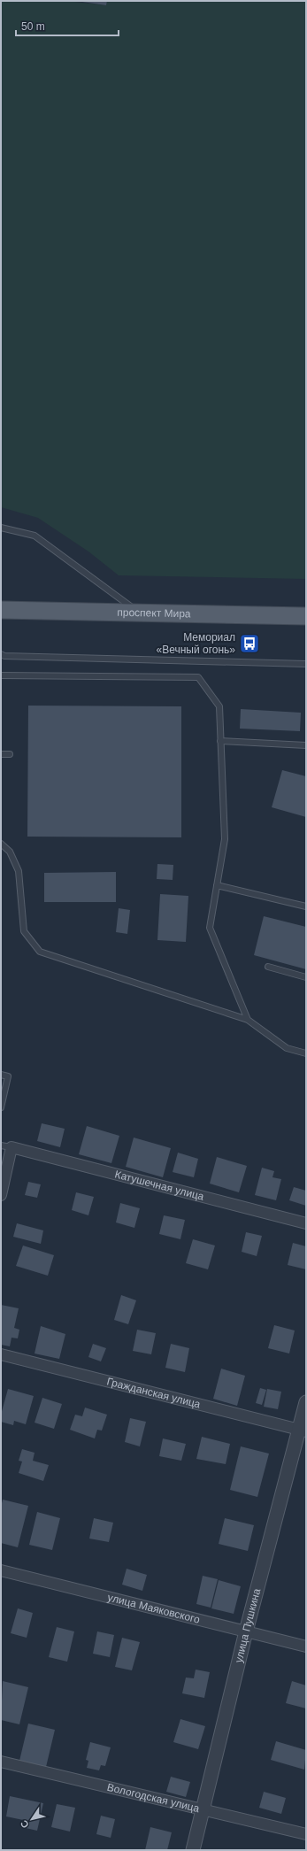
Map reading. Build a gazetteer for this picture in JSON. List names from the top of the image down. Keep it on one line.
{"streets":{"main road":["проспект Мира"],"street":["Катушечная улица","Гражданская улица","улица Маяковского","улица Пушкина","Вологодская улица"]},"crossings":[["Гражданская улица","улица Пушкина"],["улица Маяковского","улица Пушкина"],["улица Пушкина","Вологодская улица"]],"places":{"bus stop":["Мемориал «Вечный огонь»"]},"scale_bar":"50 m","north":"bottom left"}
